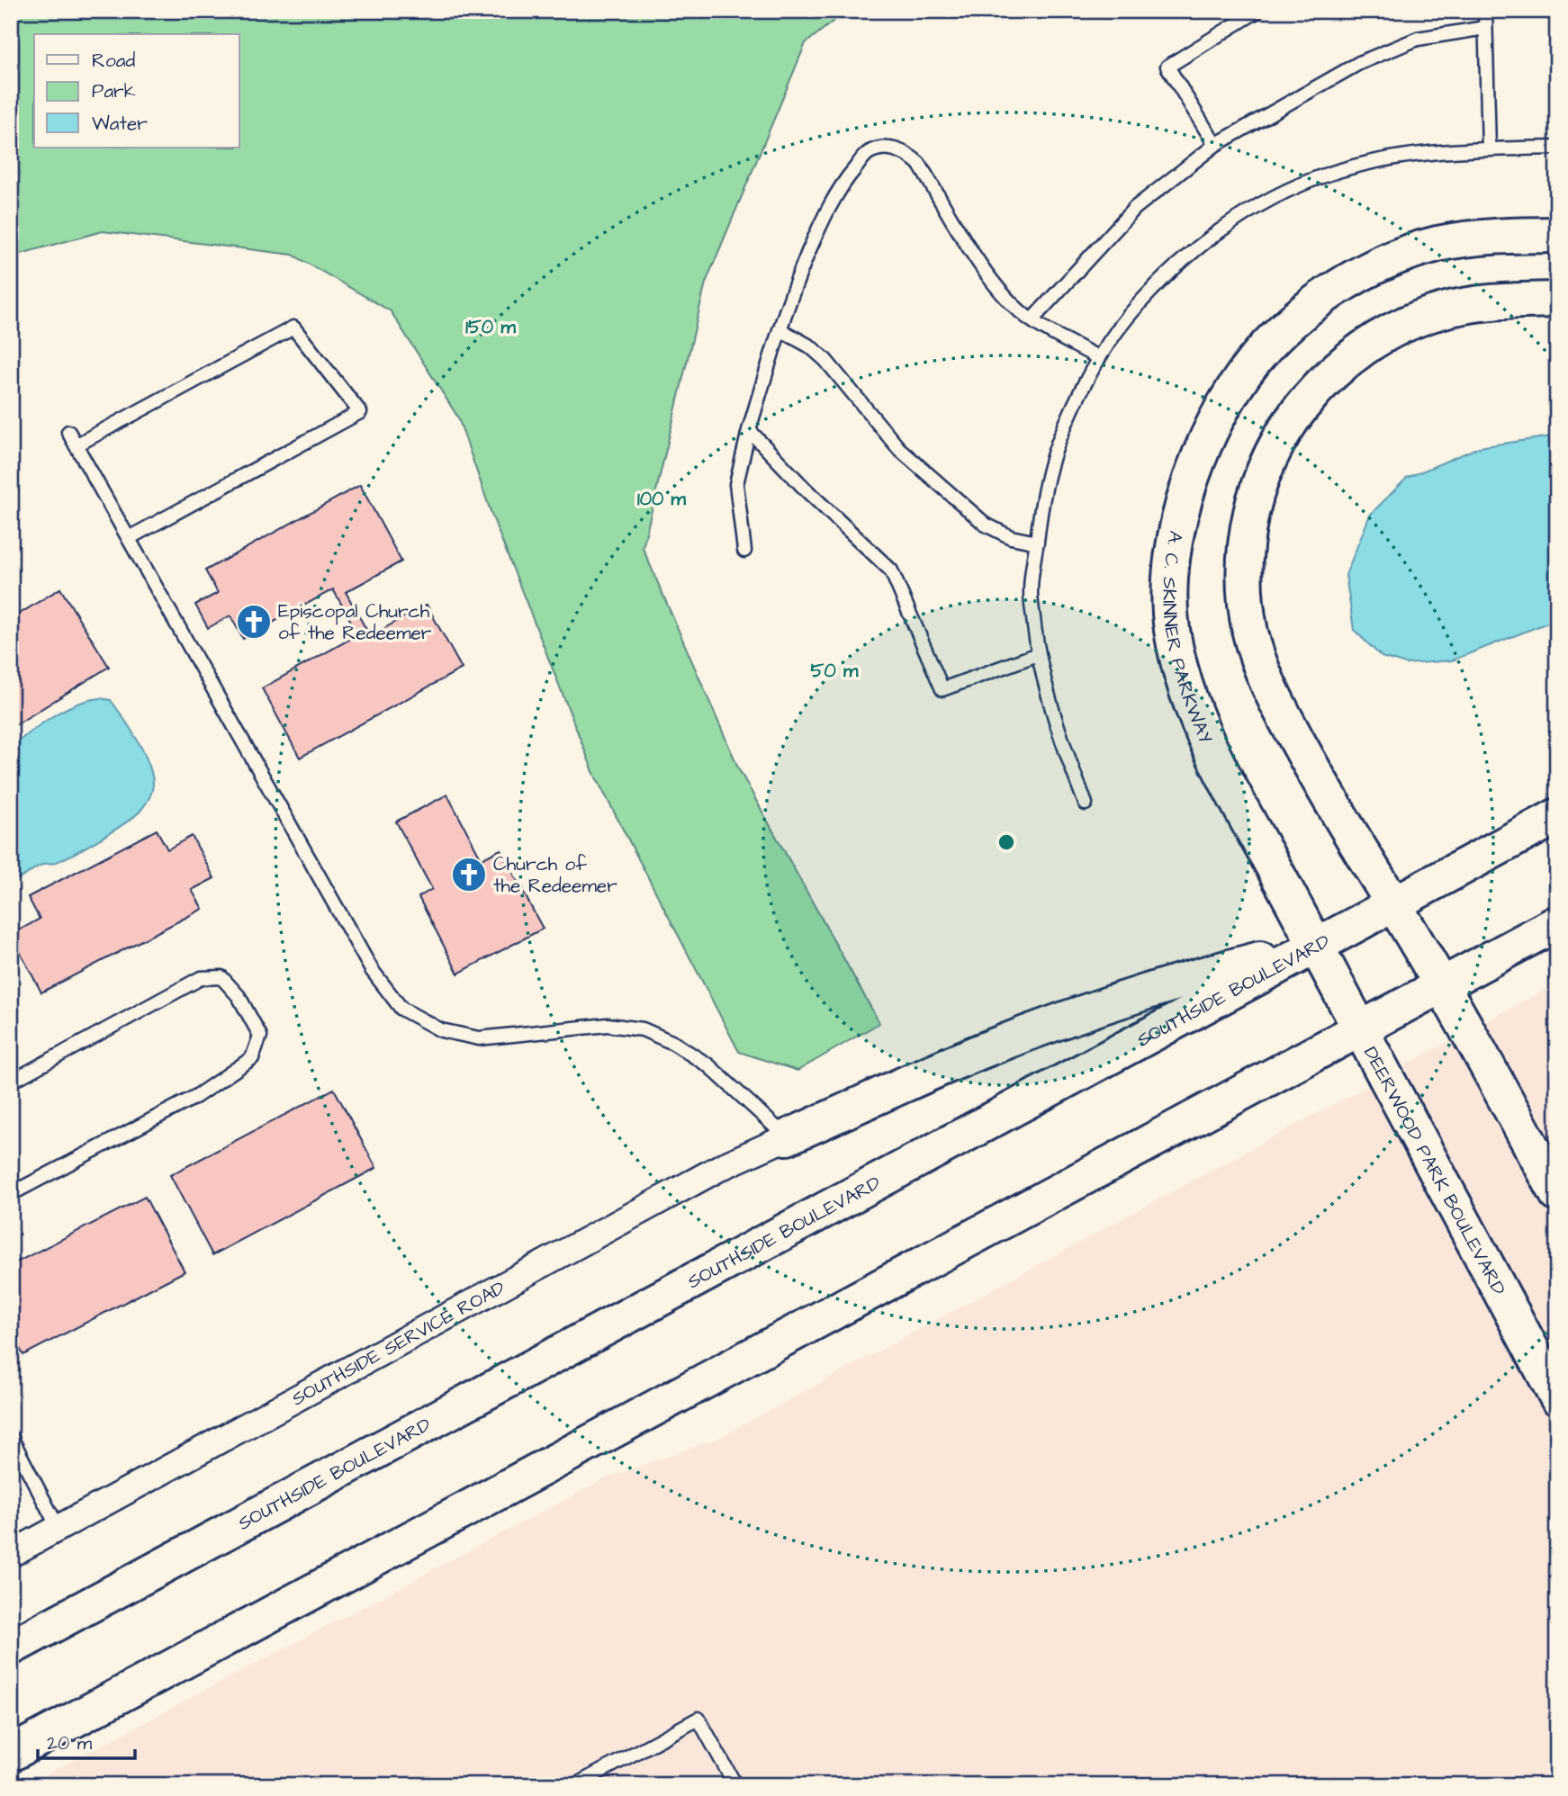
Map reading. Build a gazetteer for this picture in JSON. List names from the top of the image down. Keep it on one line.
{"streets":{"main road":["A. C. SKINNER PARKWAY","SOUTHSIDE BOULEVARD","DEERWOOD PARK BOULEVARD"],"street":["SOUTHSIDE SERVICE ROAD"]},"crossings":[["A. C. SKINNER PARKWAY","SOUTHSIDE BOULEVARD"],["A. C. SKINNER PARKWAY","DEERWOOD PARK BOULEVARD"],["SOUTHSIDE BOULEVARD","DEERWOOD PARK BOULEVARD"]],"places":{"church":["Episcopal Church of the Redeemer","Church of the Redeemer"]},"legend":["Road","Park","Water"],"scale_bar":"20 m","rings":["150 m","100 m","50 m"]}
